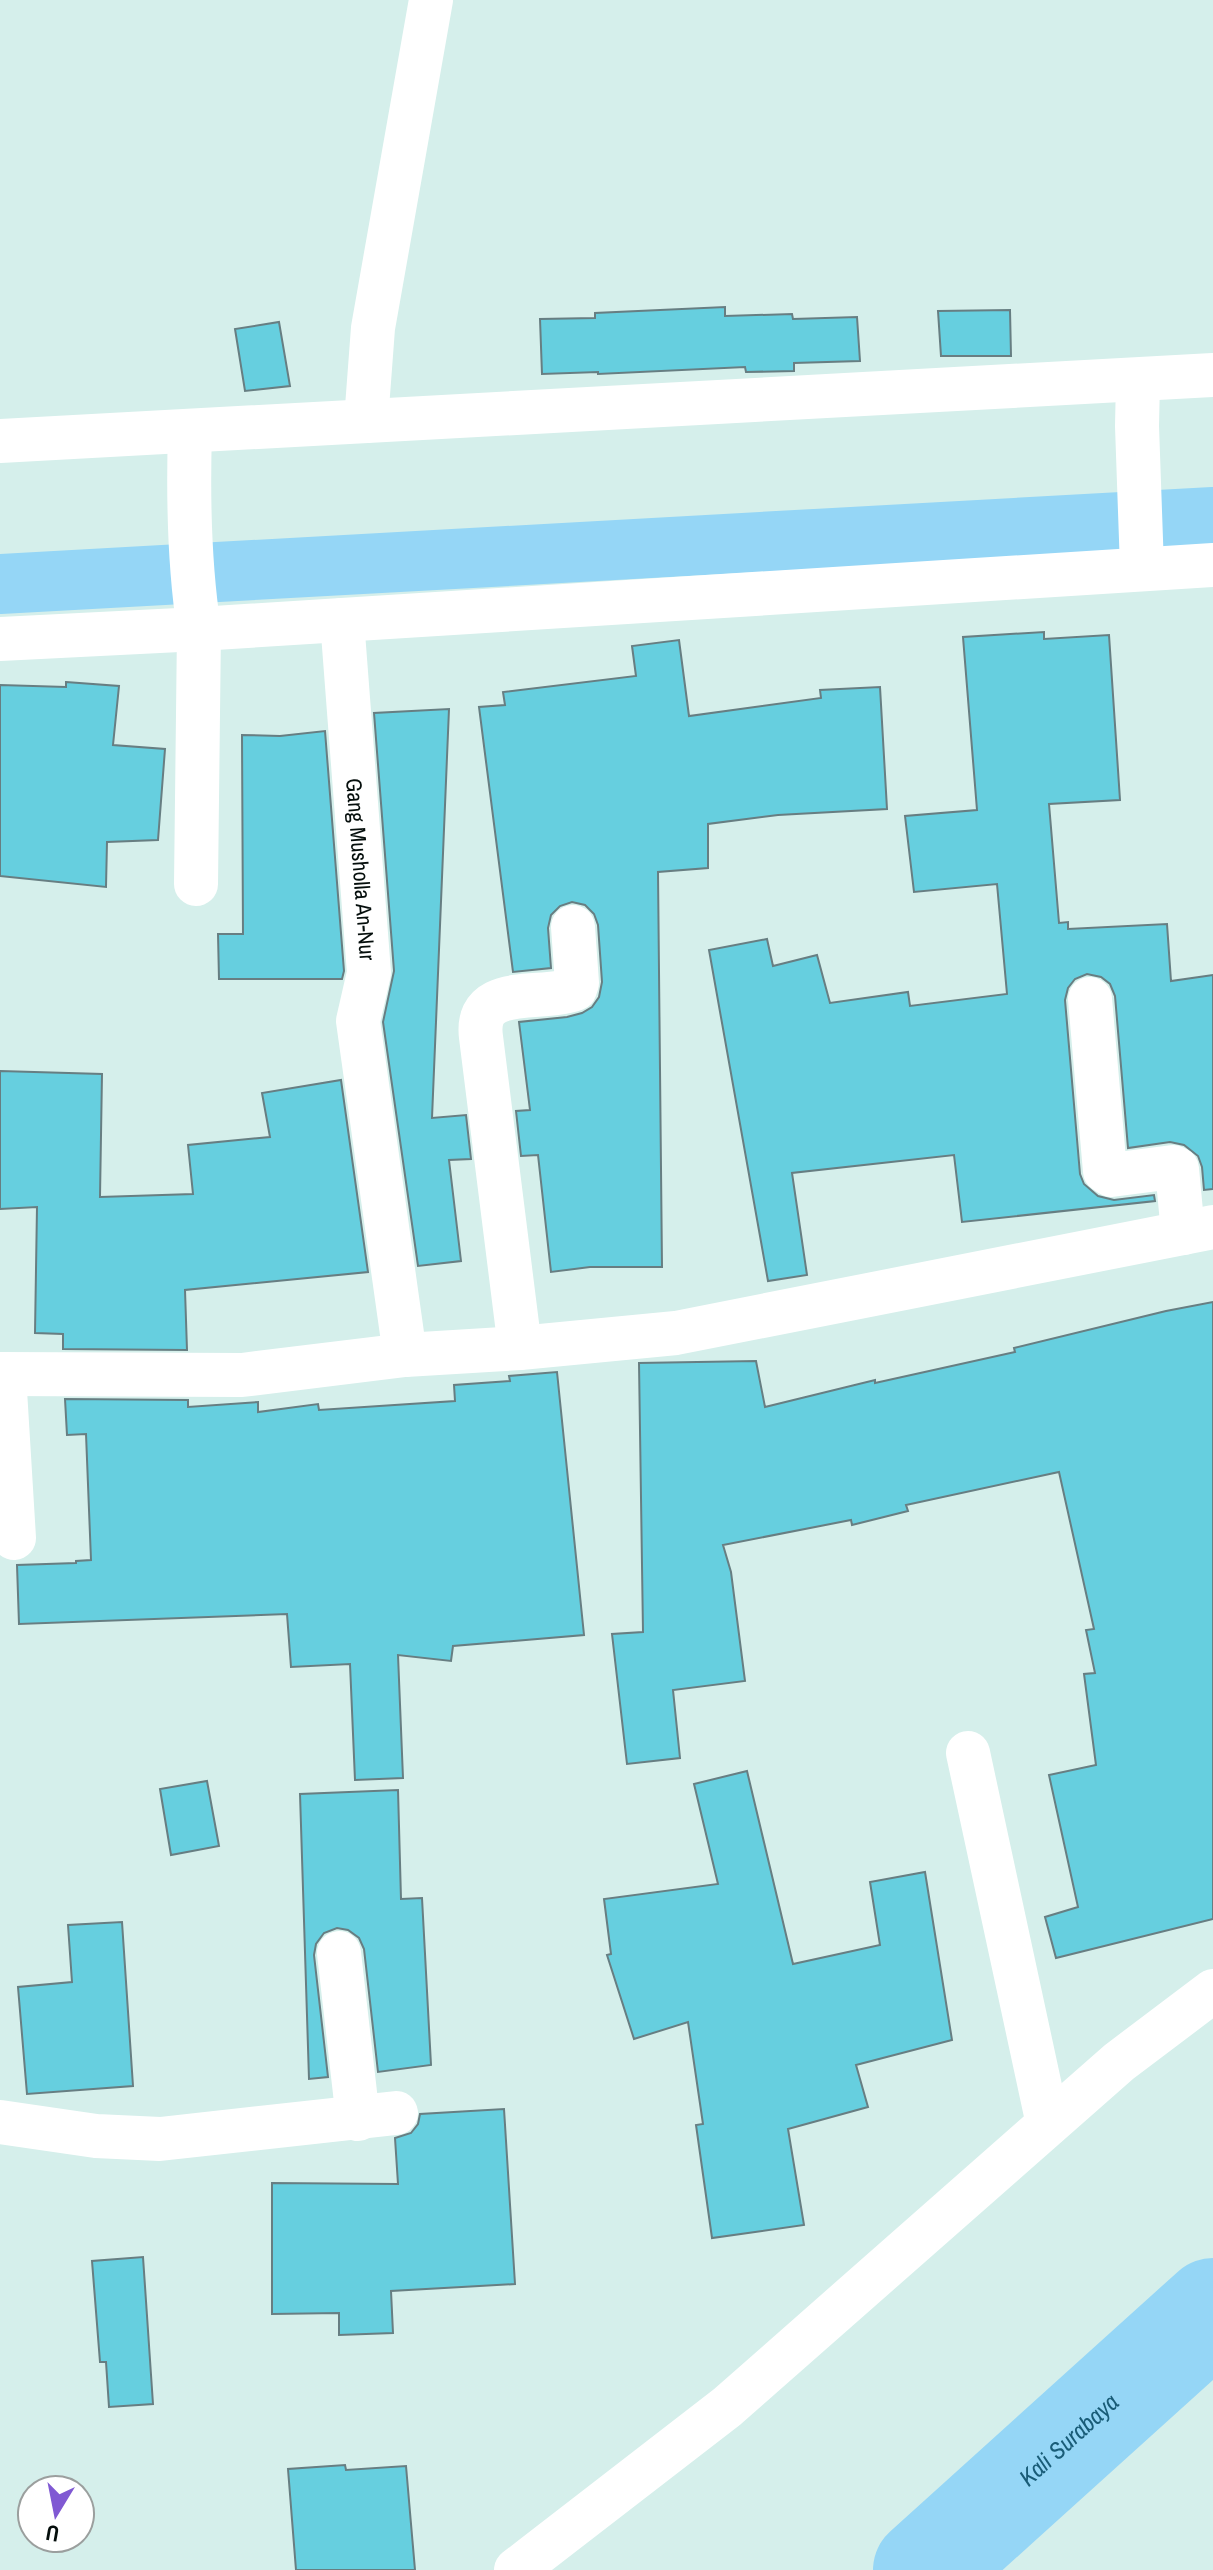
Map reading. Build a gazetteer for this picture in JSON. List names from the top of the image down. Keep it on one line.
{"streets":{"street":["Gang Musholla An-Nur"]},"water":["Kali Surabaya"],"north":"bottom"}
